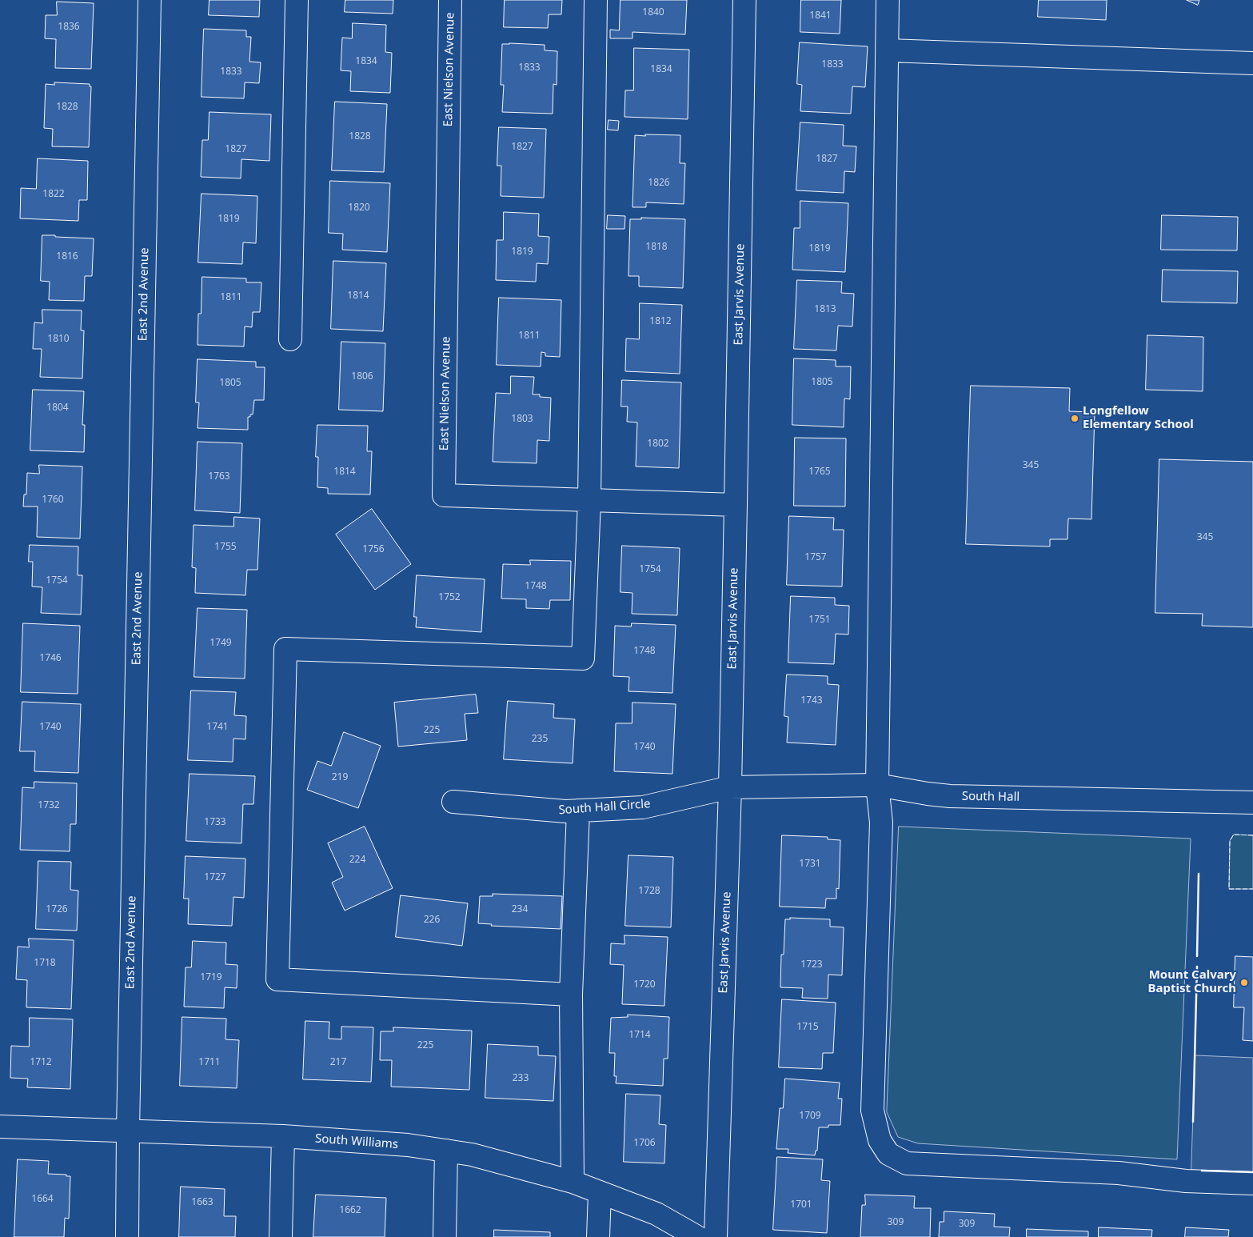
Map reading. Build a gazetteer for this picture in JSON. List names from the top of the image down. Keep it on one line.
{"streets":{"street":["East Nielson Avenue","East 2nd Avenue","East Jarvis Avenue","South Hall","South Hall Circle","South Williams"]},"crossings":[["East Nielson Avenue","East Jarvis Avenue"],["East 2nd Avenue","South Williams"],["East Jarvis Avenue","South Hall"],["East Jarvis Avenue","South Hall Circle"],["South Hall","South Hall Circle"]],"places":["Longfellow Elementary School","Mount Calvary Baptist Church"],"house_numbers":["1840","1841","1836","1834","1833","1833","1834","1833","1828","1828","1827","1827","1827","1826","1822","1820","1819","1818","1819","1819","1816","1814","1811","1813","1812","1811","1810","1806","1805","1805","1804","1803","1802","345","1814","1765","1763","1760","345","1755","1756","1757","1754","1754","1748","1752","1751","1749","1748","1746","1743","1740","1741","225","235","1740","219","1732","1733","224","1731","1727","1728","1726","234","226","1718","1723","1719","1720","1715","1714","225","1712","1711","217","233","1709","1706","1664","1663","1701","1662","309","309"]}
